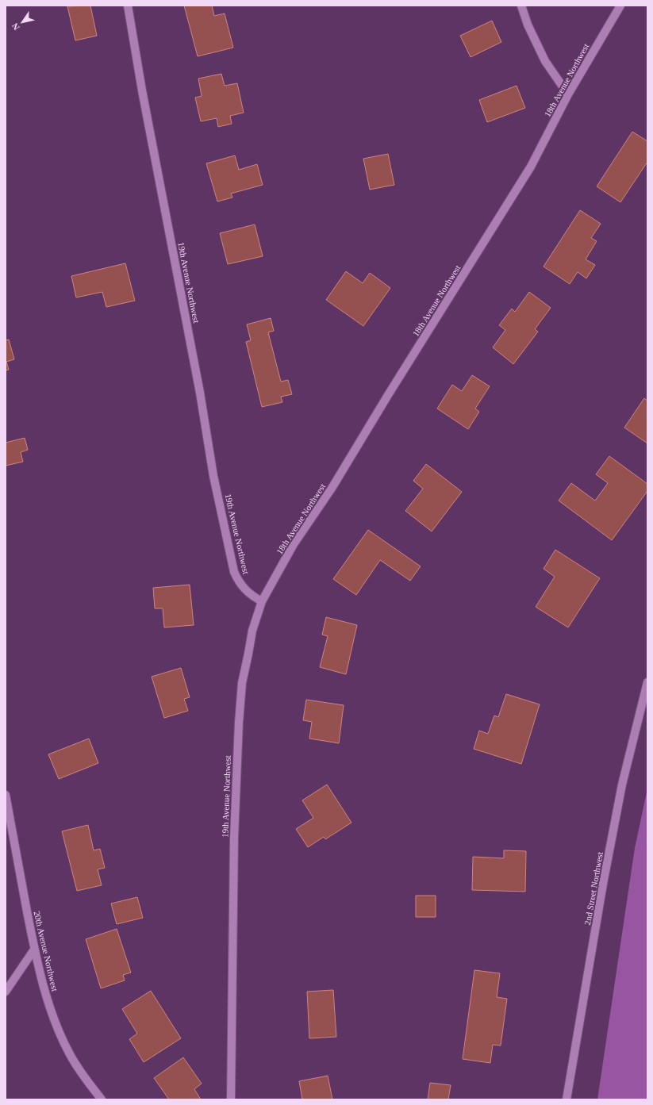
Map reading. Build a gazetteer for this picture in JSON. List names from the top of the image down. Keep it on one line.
{"streets":{"street":["18th Avenue Northwest","19th Avenue Northwest","2nd Street Northwest","20th Avenue Northwest"]},"crossings":[["18th Avenue Northwest","19th Avenue Northwest"]],"north":"bottom left"}
